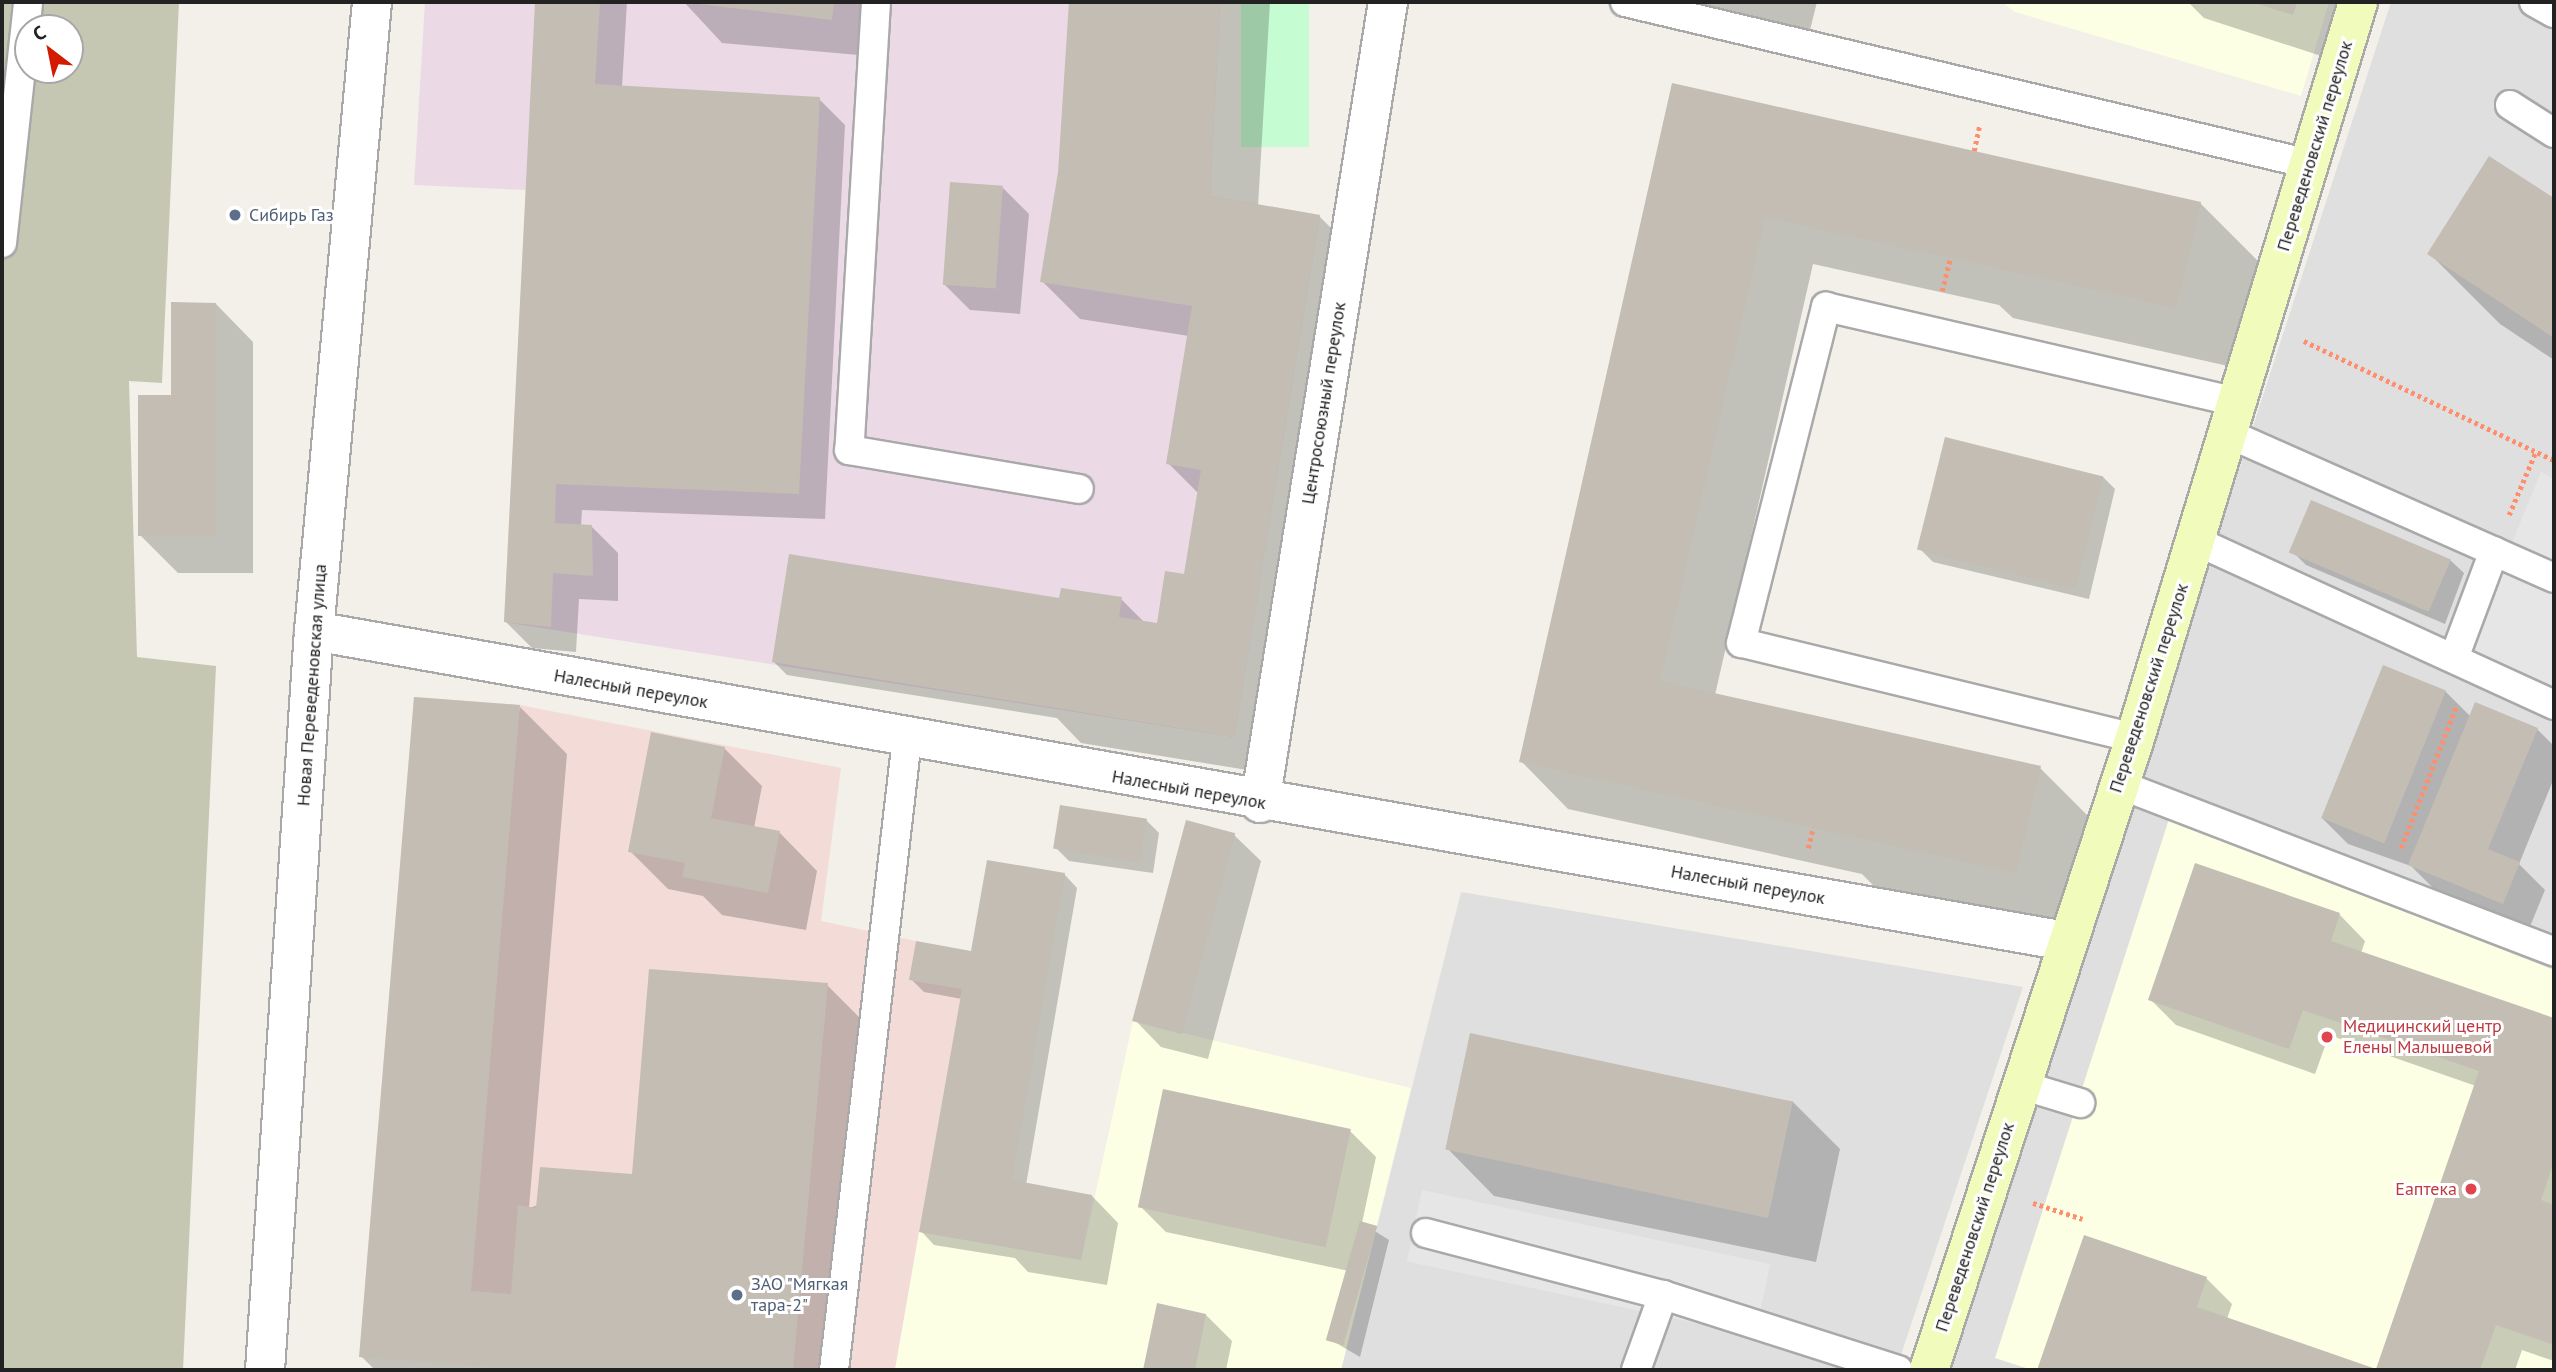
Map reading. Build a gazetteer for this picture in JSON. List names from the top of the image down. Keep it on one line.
{"streets":{"street":["Переведеновский переулок","Центросоюзный переулок","Новая Переведеновская улица","Налесный переулок"]},"crossings":[["Переведеновский переулок","Налесный переулок"],["Центросоюзный переулок","Налесный переулок"],["Новая Переведеновская улица","Налесный переулок"]],"places":["Сибирь Газ","Медицинский центр Елены Малышевой","Еаптека","ЗАО \"Мягкая тара-2\""],"north":"top left"}
